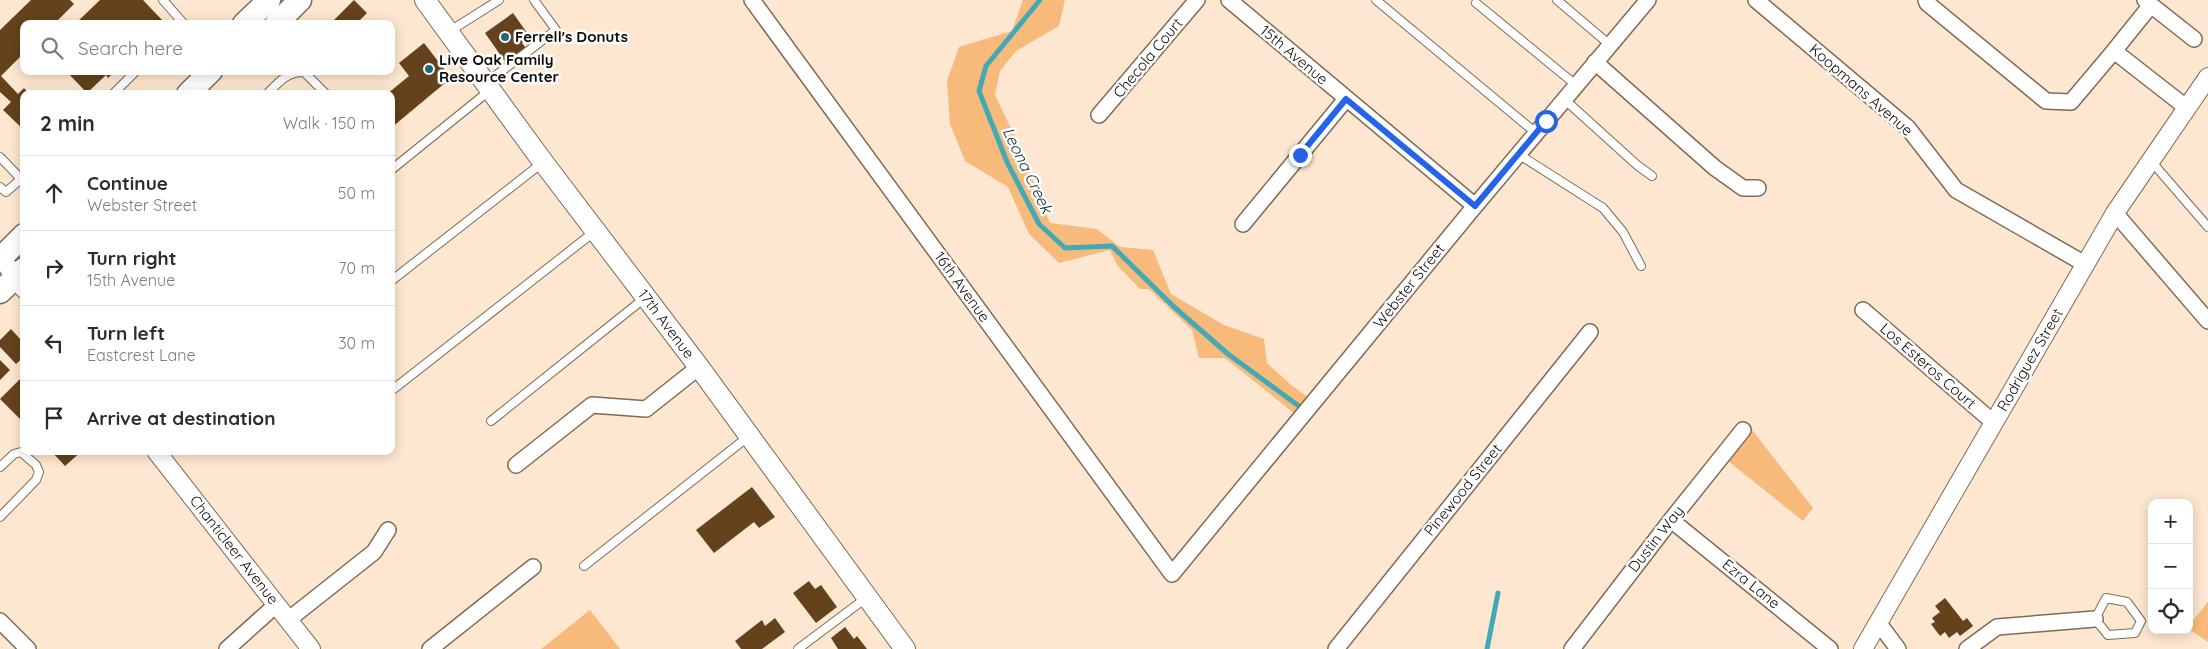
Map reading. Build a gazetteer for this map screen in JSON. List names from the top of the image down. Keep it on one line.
{"streets":{"main road":["17th Avenue"],"street":["15th Avenue","Checola Court","Koopmans Avenue","Webster Street","16th Avenue","Rodriguez Street","Los Esteros Court","Pinewood Street","Dustin Way","Chanticleer Avenue","Ezra Lane"]},"crossings":[["15th Avenue","Webster Street"],["Koopmans Avenue","Rodriguez Street"],["Webster Street","16th Avenue"],["Rodriguez Street","Los Esteros Court"],["Dustin Way","Ezra Lane"]],"water":["Leona Creek"],"places":["Ferrell's Donuts","Live Oak Family Resource Center"],"page":{"search":"Search here","heading":["2 min","Walk · 150 m"],"list":[["Continue","Webster Street","50 m"],["Turn right","15th Avenue","70 m"],["Turn left","Eastcrest Lane","30 m"],"Arrive at destination"],"map_buttons":["+","−"]}}
